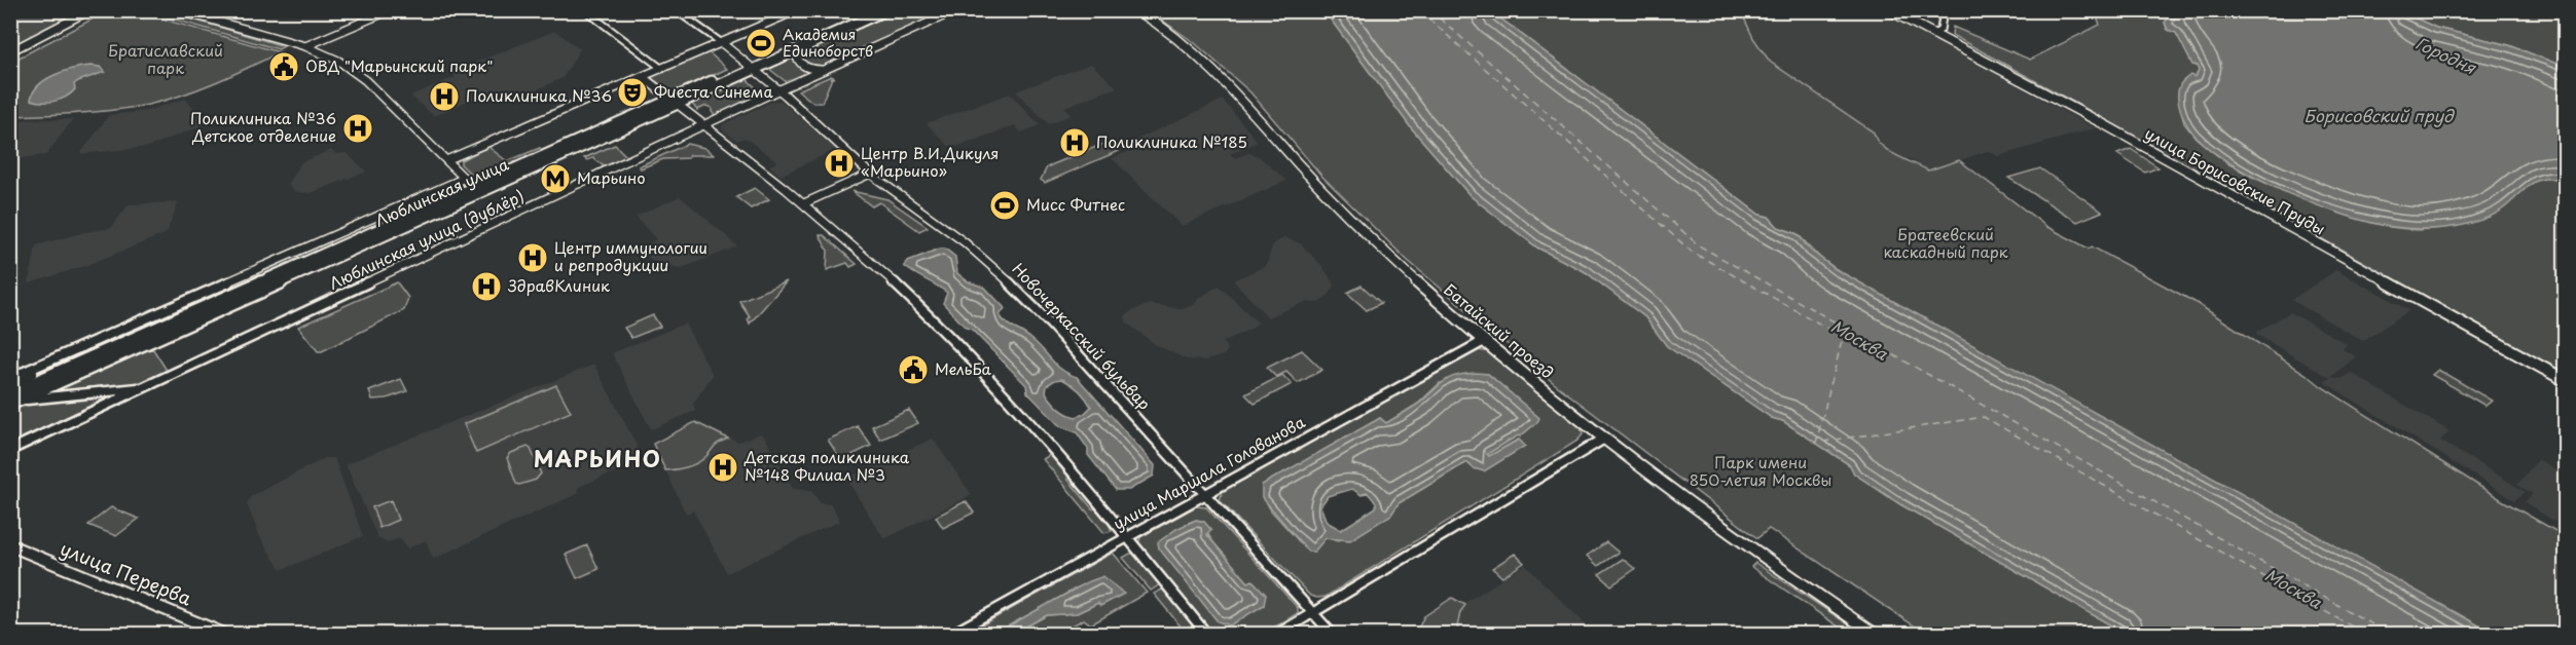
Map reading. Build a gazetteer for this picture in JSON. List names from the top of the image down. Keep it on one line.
{"streets":{"main road":["улица Борисовские Пруды","Люблинская улица","Батайский проезд","улица Перерва"],"street":["Люблинская улица (дублёр)","Новочеркасский бульвар","улица Маршала Голованова"]},"crossings":[["Люблинская улица","Новочеркасский бульвар"],["Люблинская улица (дублёр)","Новочеркасский бульвар"],["Батайский проезд","улица Маршала Голованова"],["Новочеркасский бульвар","улица Маршала Голованова"]],"districts":["МАРЬИНО"],"water":["Городня","Борисовский пруд","Москва"],"parks":["Братиславский парк","Братеевский каскадный парк","Парк имени 850-летия Москвы"],"places":{"sports":["Академия Единоборств","Мисс Фитнес"],"public building":["ОВД \"Марьинский парк\"","МельБа"],"theatre":["Фиеста Синема"],"hospital":["Поликлиника №36","Поликлиника №36 Детское отделение","Поликлиника №185","Центр В.И.Дикуля «Марьино»","Центр иммунологии и репродукции","ЗдравКлиник","Детская поликлиника №148 Филиал №3"],"metro station":["Марьино"]}}
